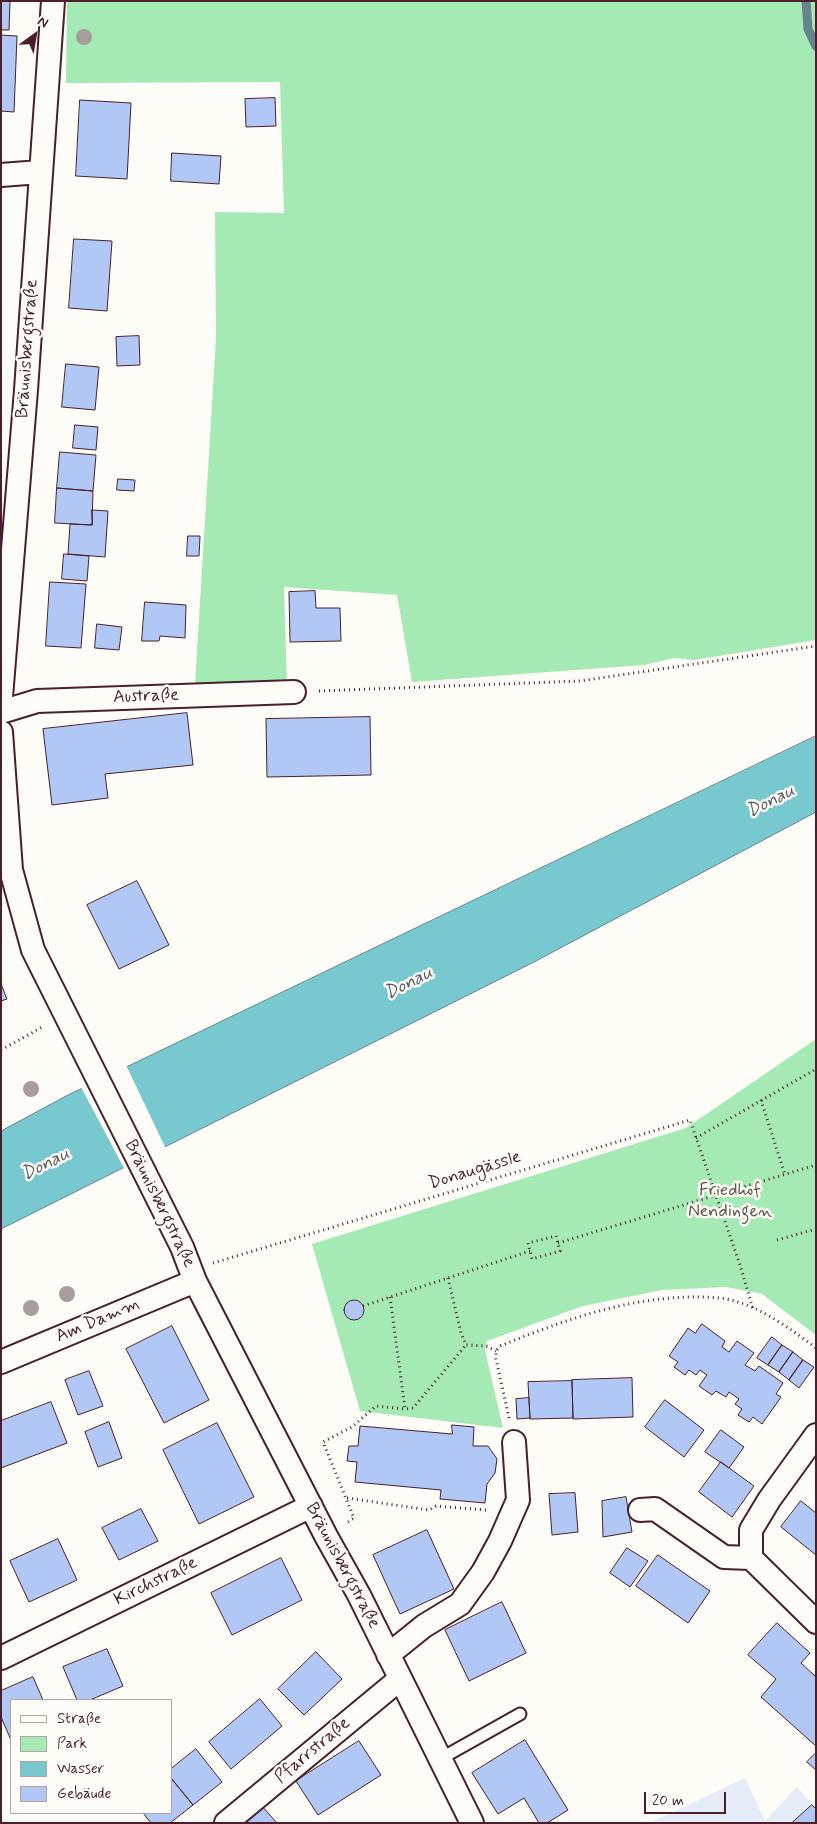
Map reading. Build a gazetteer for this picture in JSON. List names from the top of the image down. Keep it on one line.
{"streets":{"street":["Bräunisbergstraße","Austraße","Am Damm","Kirchstraße","Pfarrstraße"],"path":["Donaugässle"]},"crossings":[["Bräunisbergstraße","Donaugässle"],["Bräunisbergstraße","Am Damm"],["Bräunisbergstraße","Kirchstraße"],["Bräunisbergstraße","Pfarrstraße"],["Donaugässle","Am Damm"]],"water":["Donau"],"parks":["Friedhof Nendingen"],"legend":["Straße","Park","Wasser","Gebäude"],"scale_bar":"20 m","north":"top right"}
